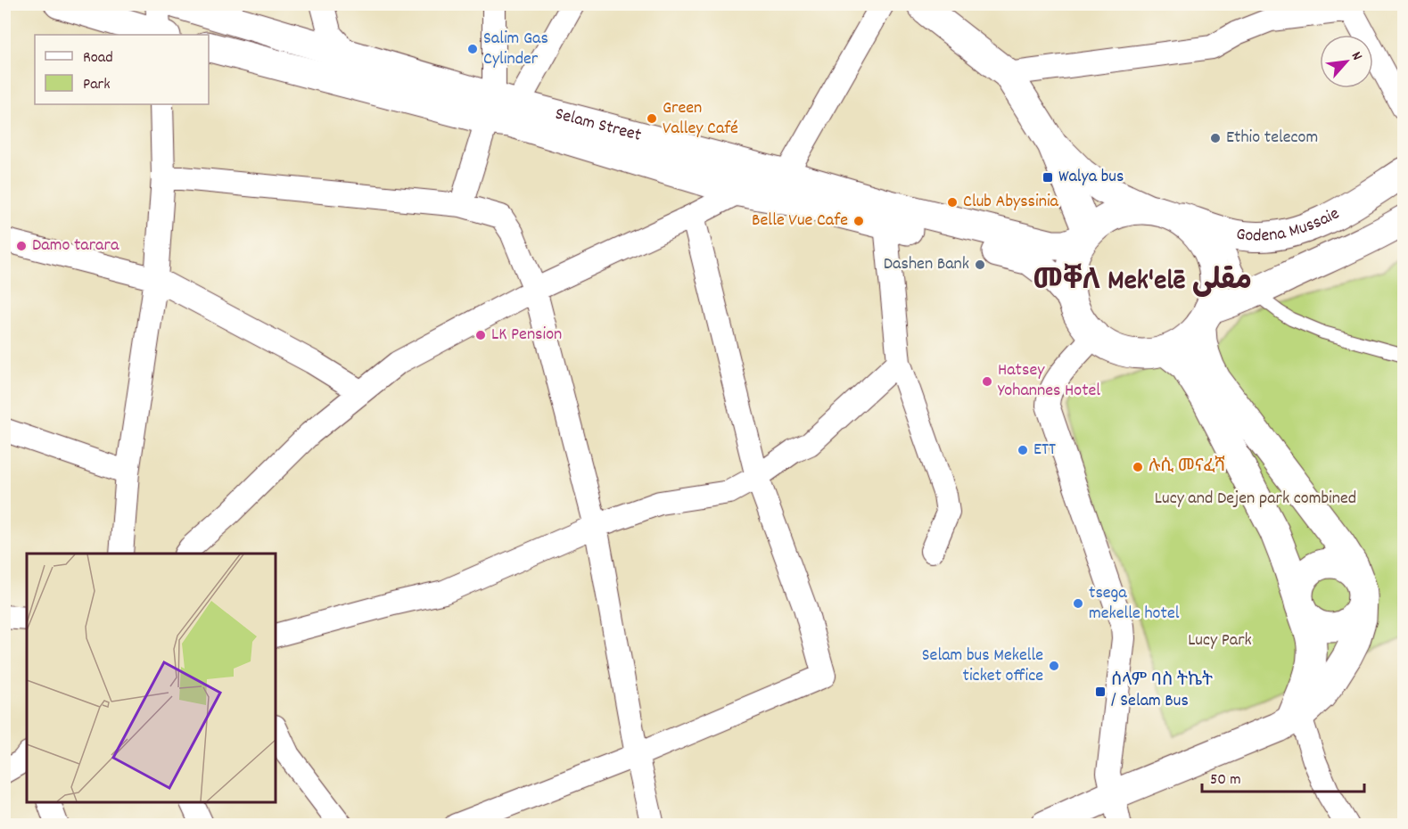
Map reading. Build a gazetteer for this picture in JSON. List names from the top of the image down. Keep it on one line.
{"streets":{"street":["Selam Street","Godena Mussaie"]},"districts":["መቐለ Mek'elē مقلى"],"parks":["Lucy and Dejen park combined","Lucy Park"],"places":{"other":["Salim Gas Cylinder","Green Valley Café","Ethio telecom","Club Abyssinia","Belle Vue Cafe","Damo tarara","Dashen Bank","LK Pension","Hatsey Yohannes Hotel","ETT","ሉሲ መናፈሻ","tsega mekelle hotel","Selam bus Mekelle ticket office"],"transit":["Walya bus","ሰላም ባስ ትኬት / Selam Bus"]},"legend":["Road","Park"],"scale_bar":"50 m","north":"top right"}
